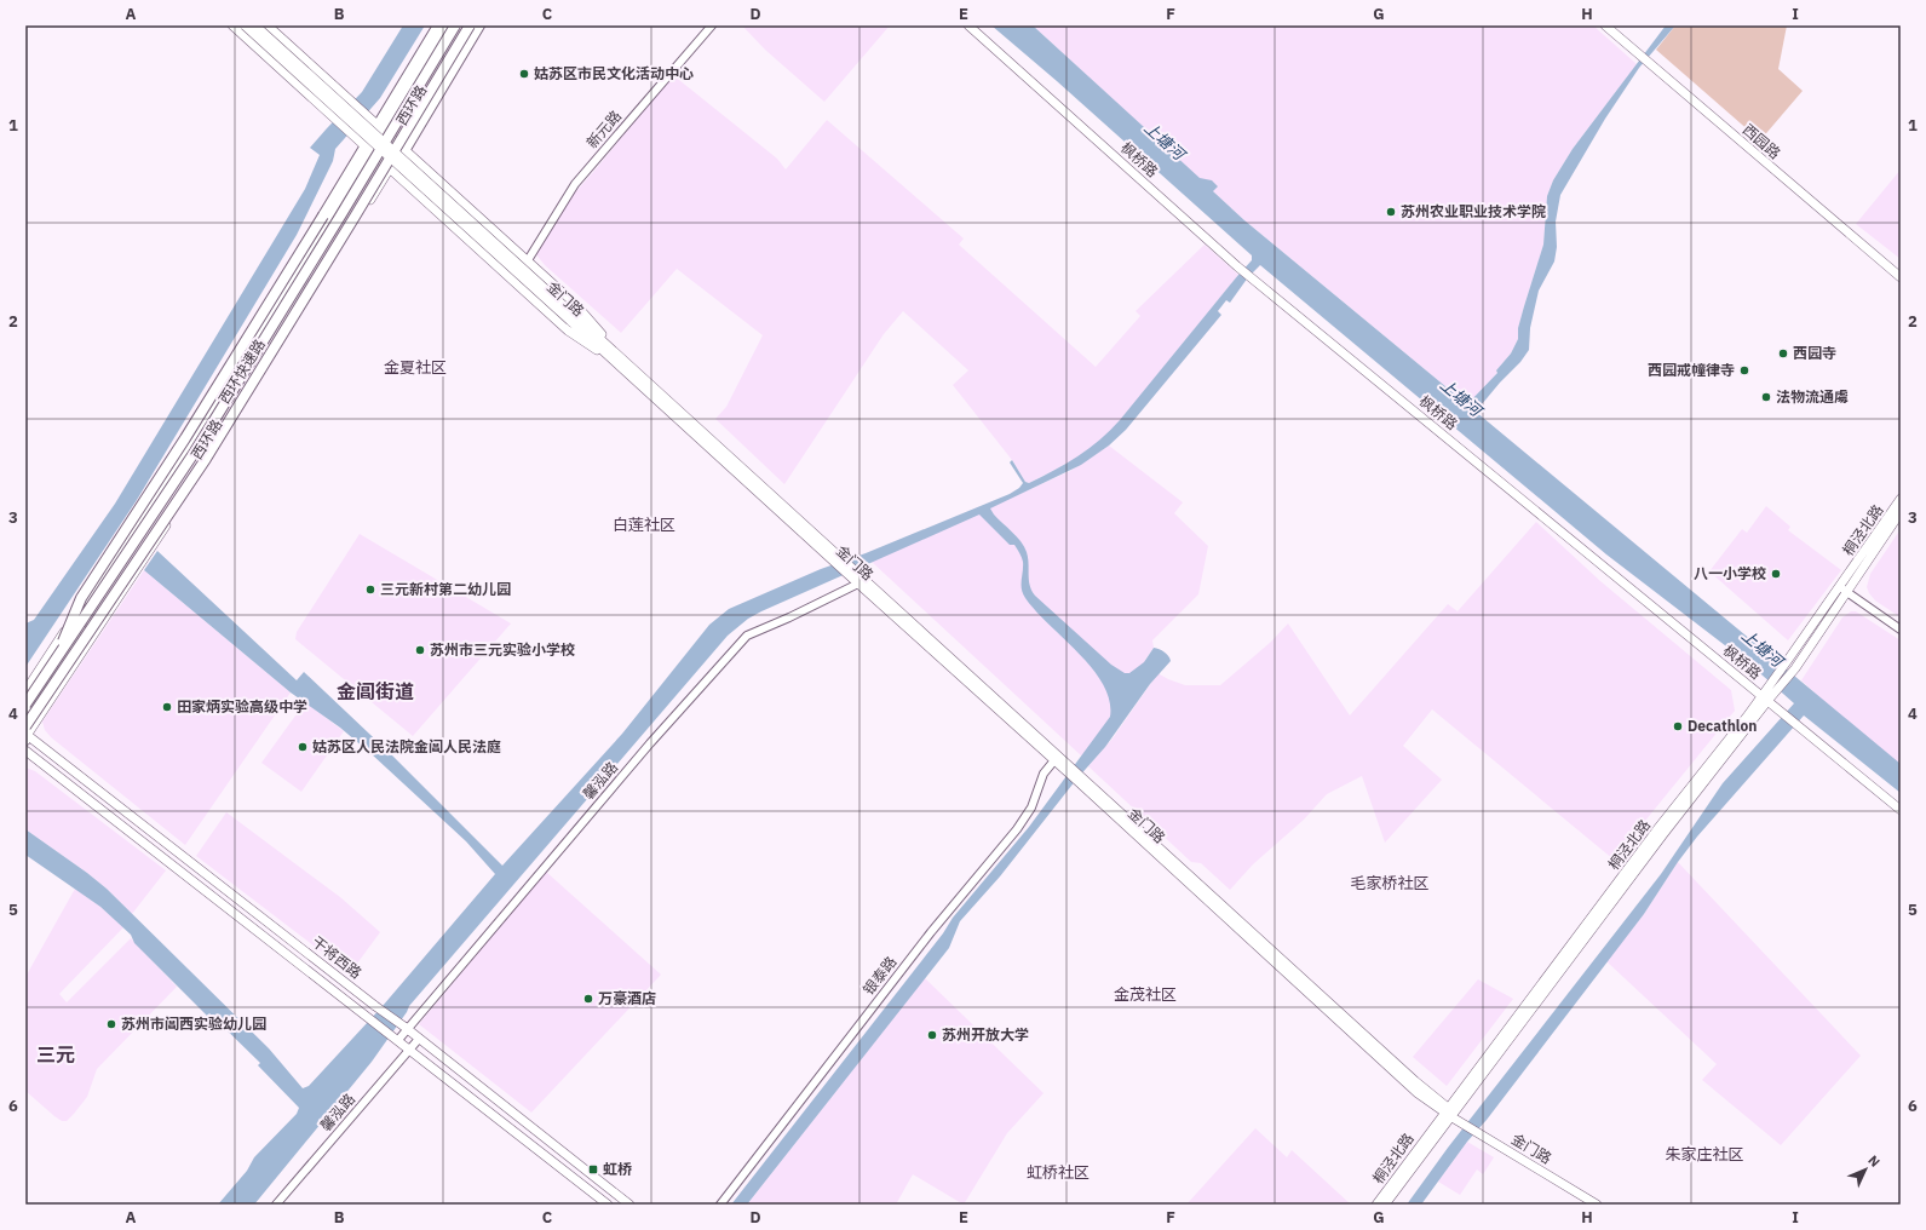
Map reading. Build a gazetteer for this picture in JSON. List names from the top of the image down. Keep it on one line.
{"streets":{"highway":["西环快速路"],"main road":["西环路","西园路","枫桥路","金门路","桐泾北路","干将西路"],"street":["新元路","馨泓路","银泰路"]},"crossings":[["西环路","西环快速路"],["西环路","干将西路"],["枫桥路","桐泾北路"],["金门路","桐泾北路"],["金门路","馨泓路"],["金门路","银泰路"],["西环快速路","干将西路"],["馨泓路","干将西路"]],"districts":["金夏社区","白莲社区","金阊街道","毛家桥社区","金茂社区","三元","朱家庄社区","虹桥社区"],"water":["上塘河"],"places":{"other":["姑苏区市民文化活动中心","苏州农业职业技术学院","西园寺","西园戒幢律寺","法物流通䖏","八一小学校","三元新村第二幼儿园","苏州市三元实验小学校","田家炳实验高级中学","Decathlon","姑苏区人民法院金阊人民法庭","万豪酒店","苏州市阊西实验幼儿园","苏州开放大学"],"transit":["虹桥"]},"north":"top right","grid":{"columns":["A","B","C","D","E","F","G","H","I"],"rows":["1","2","3","4","5","6"]}}
